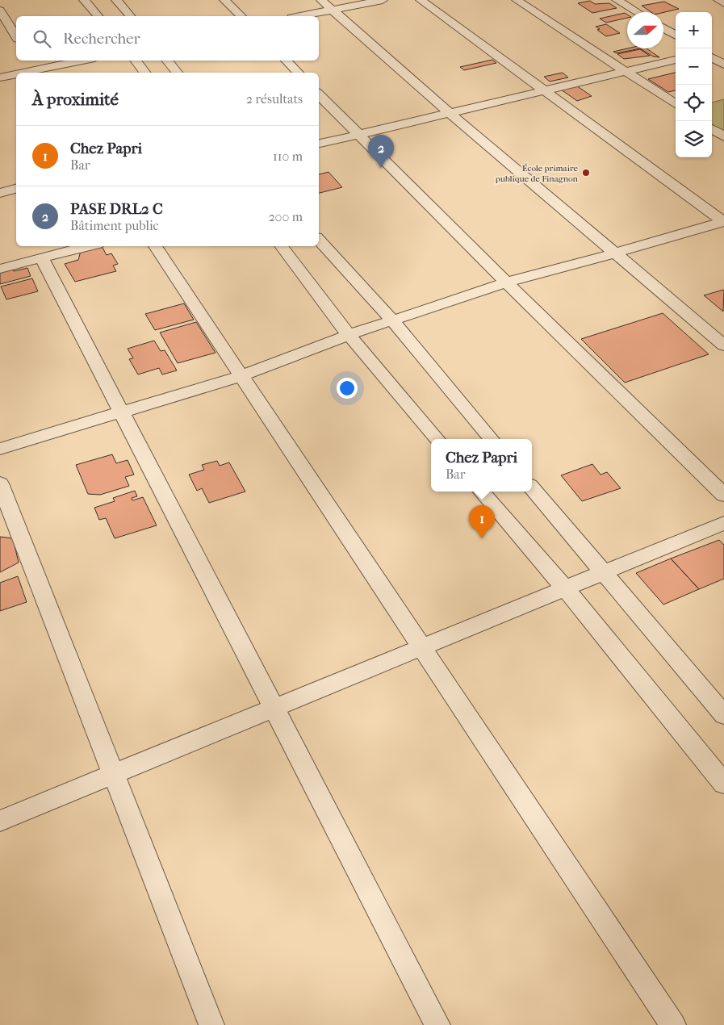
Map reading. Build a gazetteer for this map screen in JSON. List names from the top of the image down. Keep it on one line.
{"places":["École primaire publique de Finagnon"],"north":"right","page":{"map_buttons":["+","−"],"search":"Rechercher","heading":["À proximité","2 résultats"],"list":[{"mark":"1","name":"Chez Papri","note":"Bar","value":"110 m"},{"mark":"2","name":"PASE DRL2 C","note":"Bâtiment public","value":"200 m"}],"pins":["2","1"],"popup":["Chez Papri","Bar"]}}
